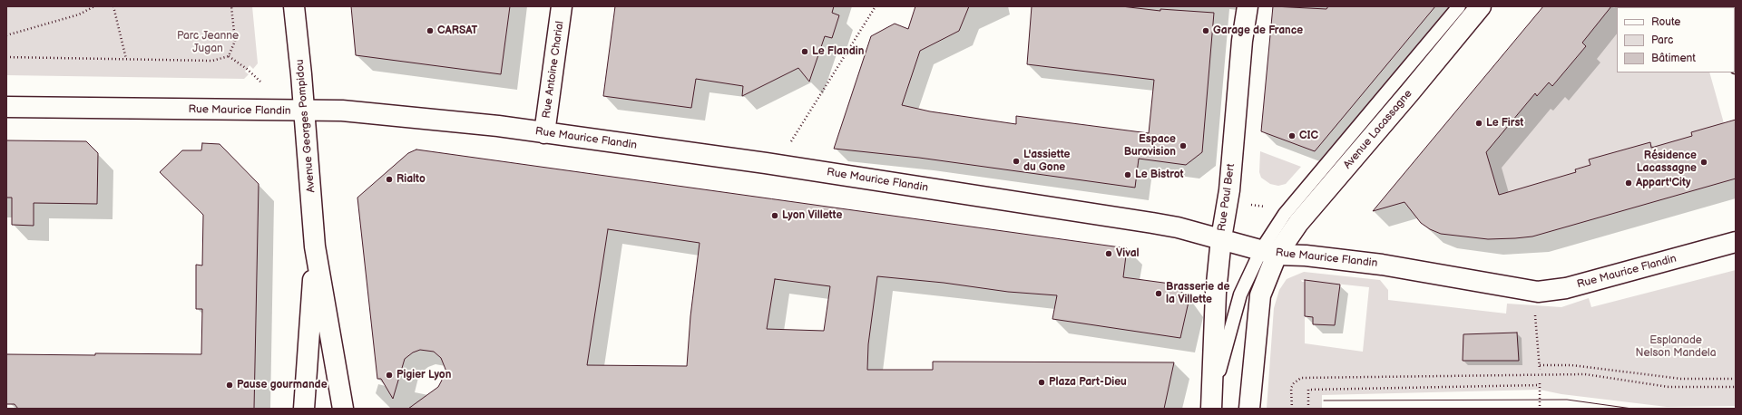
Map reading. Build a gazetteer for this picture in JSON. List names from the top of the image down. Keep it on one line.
{"streets":{"street":["Rue Antoine Charial","Rue Maurice Flandin","Avenue Georges Pompidou","Avenue Lacassagne","Rue Paul Bert"]},"crossings":[["Rue Antoine Charial","Rue Maurice Flandin"],["Rue Maurice Flandin","Avenue Georges Pompidou"],["Rue Maurice Flandin","Avenue Lacassagne"],["Rue Maurice Flandin","Rue Paul Bert"],["Avenue Lacassagne","Rue Paul Bert"]],"parks":["Parc Jeanne Jugan","Esplanade Nelson Mandela"],"places":["CARSAT","Garage de France","Le Flandin","Le First","CIC","Espace Burovision","L'assiette du Gone","Résidence Lacassagne","Le Bistrot","Rialto","Appart'City","Lyon Villette","Vival","Brasserie de la Villette","Pigier Lyon","Plaza Part-Dieu","Pause gourmande"],"legend":["Route","Parc","Bâtiment"]}
